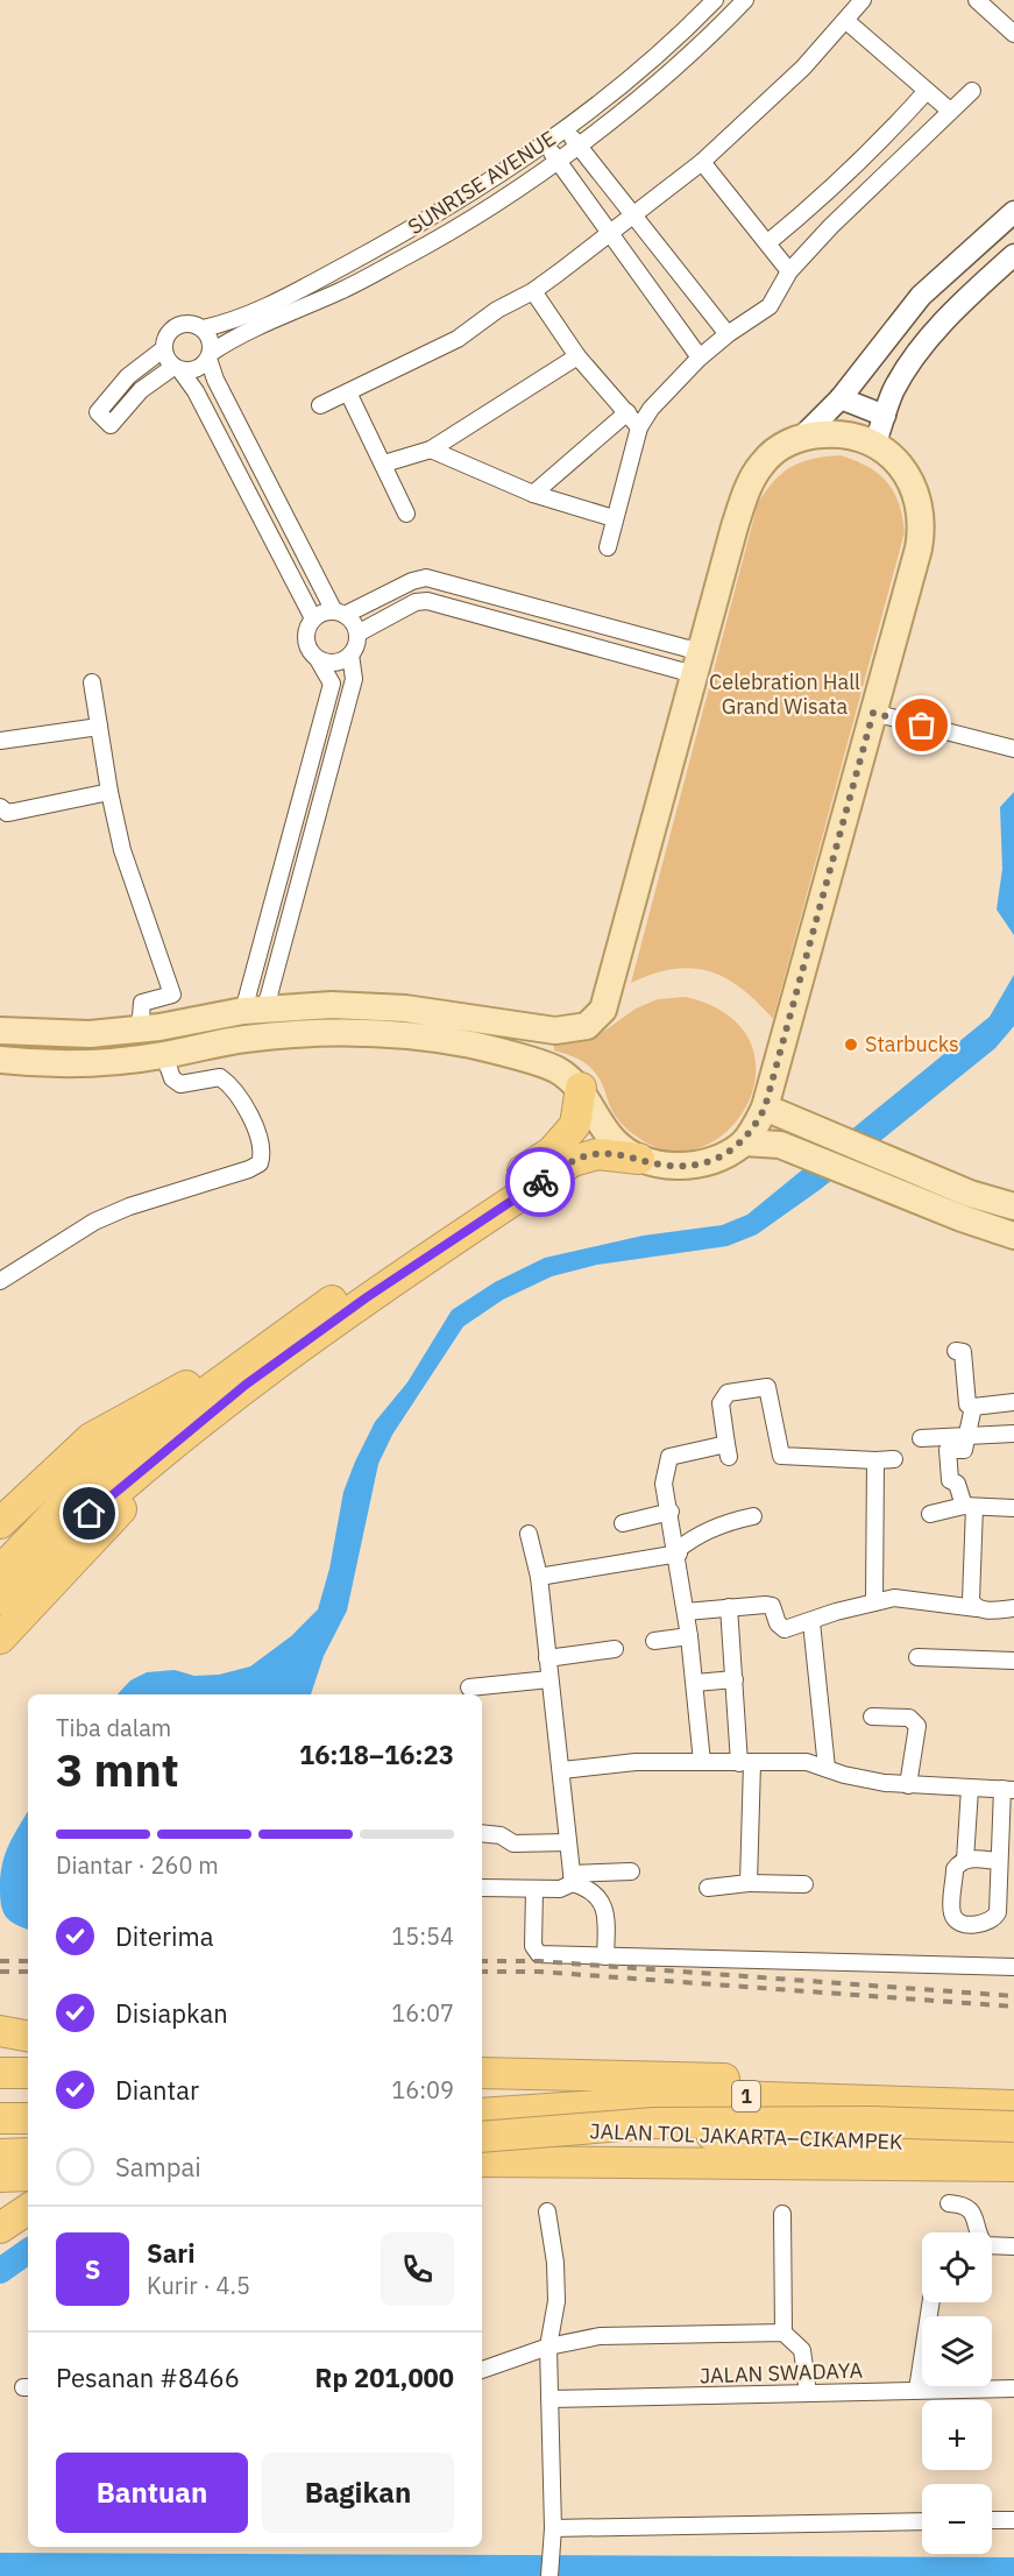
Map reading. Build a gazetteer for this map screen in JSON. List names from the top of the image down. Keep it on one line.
{"streets":{"highway":["1","JALAN TOL JAKARTA–CIKAMPEK"],"street":["SUNRISE AVENUE","JALAN SWADAYA"]},"parks":["Celebration Hall Grand Wisata"],"places":["Starbucks"],"page":{"heading":["3 mnt","Tiba dalam","16:18–16:23"],"panel":["Sari","Kurir · 4.5","Pesanan #8466","Rp 201,000"],"bar":"Diantar · 260 m","list":[["Diterima","15:54"],["Disiapkan","16:07"],["Diantar","16:09"],"Sampai"],"map_buttons":["+","−"],"round":"S","buttons":["Bantuan","Bagikan"]}}
